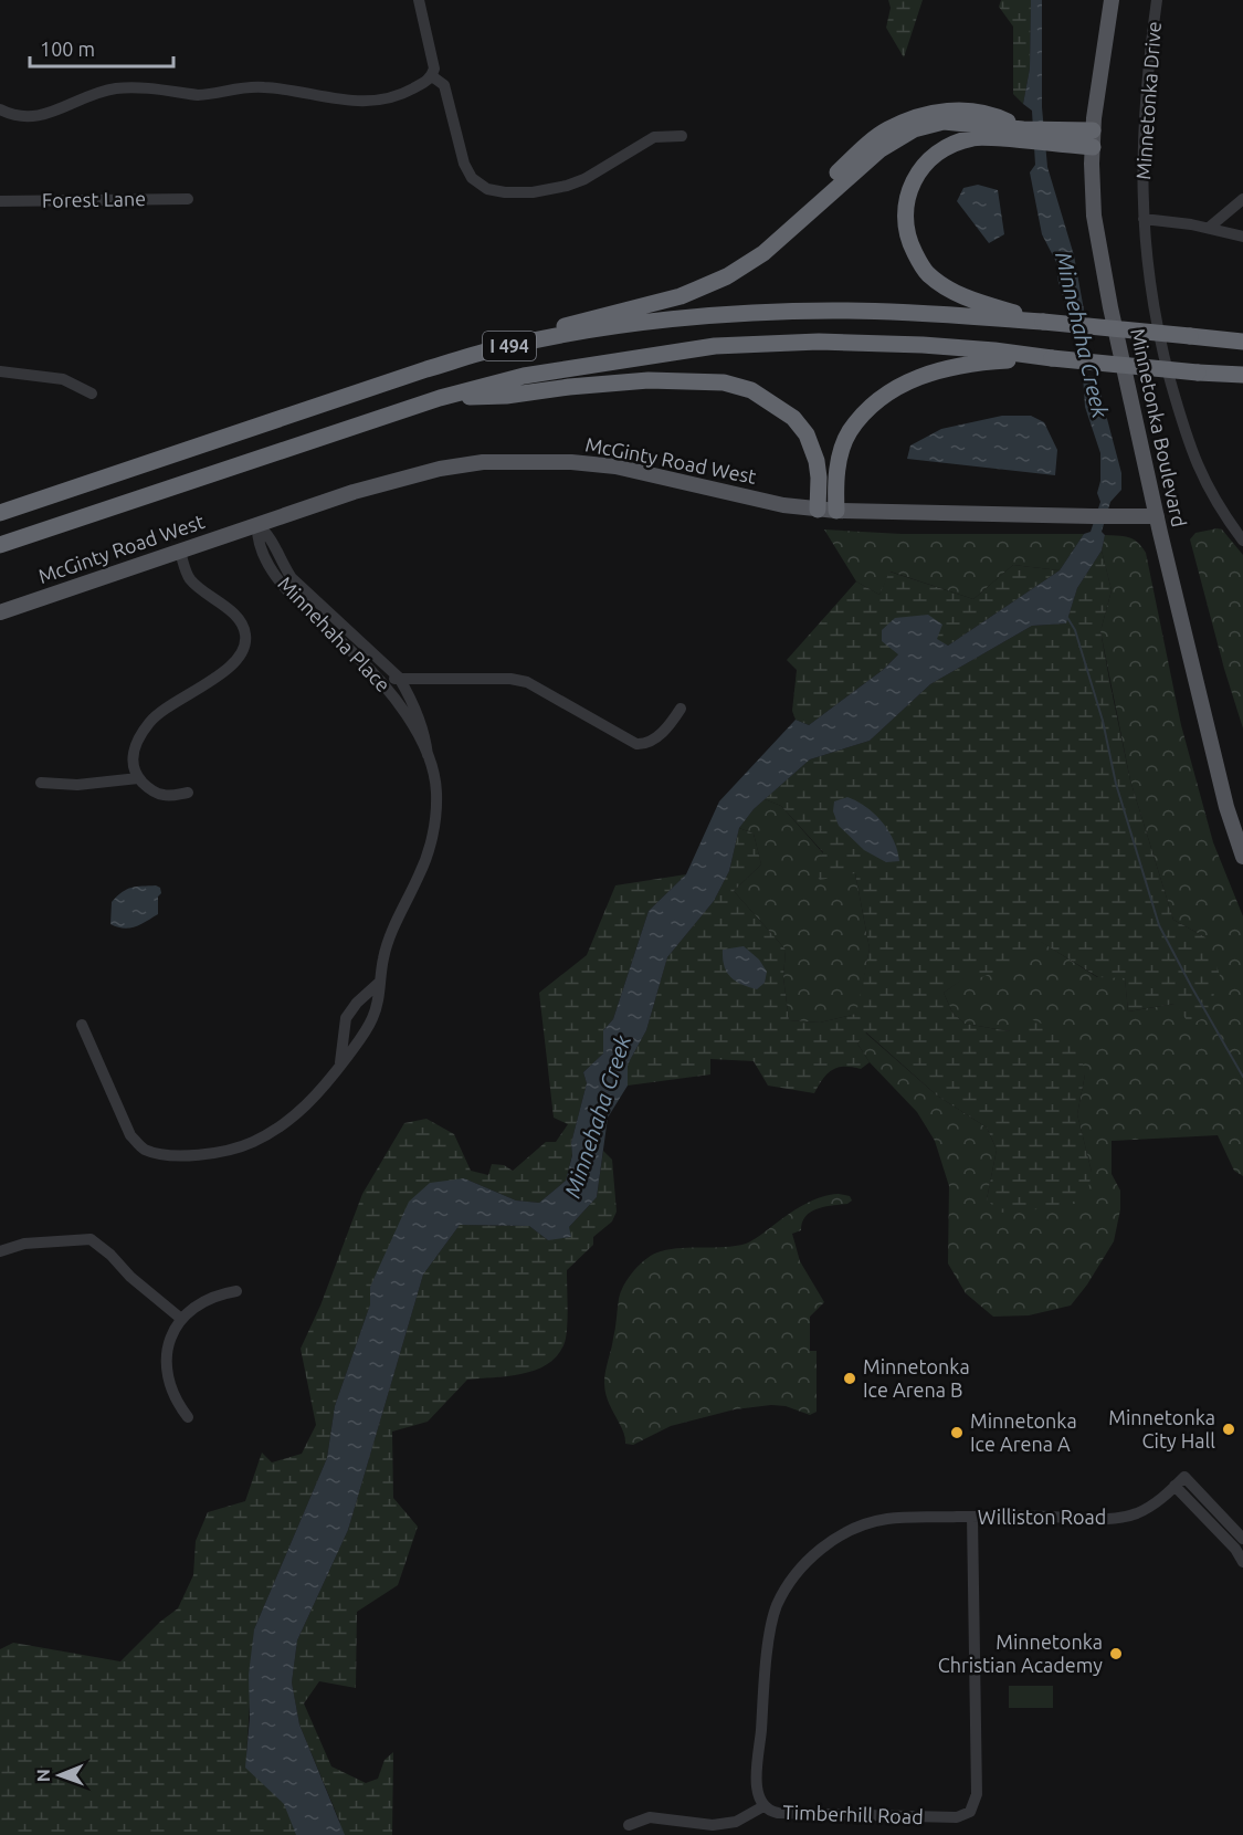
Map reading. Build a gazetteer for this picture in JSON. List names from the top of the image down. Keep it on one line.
{"streets":{"highway":["I 494"],"main road":["Minnetonka Boulevard","McGinty Road West"],"street":["Minnetonka Drive","Forest Lane","Minnehaha Place","Williston Road","Timberhill Road"]},"crossings":[["Minnetonka Boulevard","McGinty Road West"],["McGinty Road West","Minnehaha Place"],["Williston Road","Timberhill Road"]],"water":["Minnehaha Creek"],"places":["Minnetonka Ice Arena B","Minnetonka City Hall","Minnetonka Ice Arena A","Minnetonka Christian Academy"],"scale_bar":"100 m","north":"left"}
